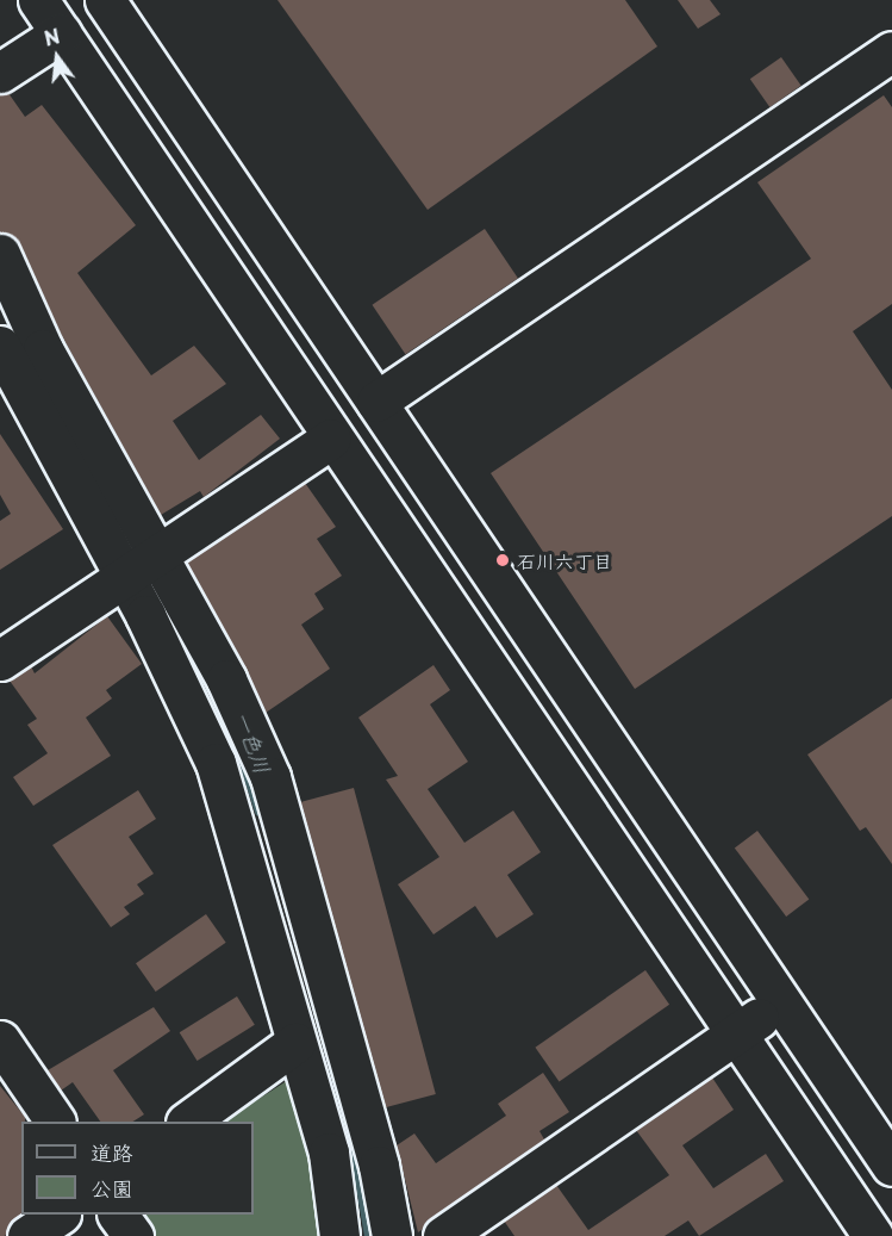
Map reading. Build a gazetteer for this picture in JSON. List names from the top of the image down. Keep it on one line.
{"water":["一色川"],"places":["石川六丁目"],"legend":["道路","公園"],"north":"top"}
